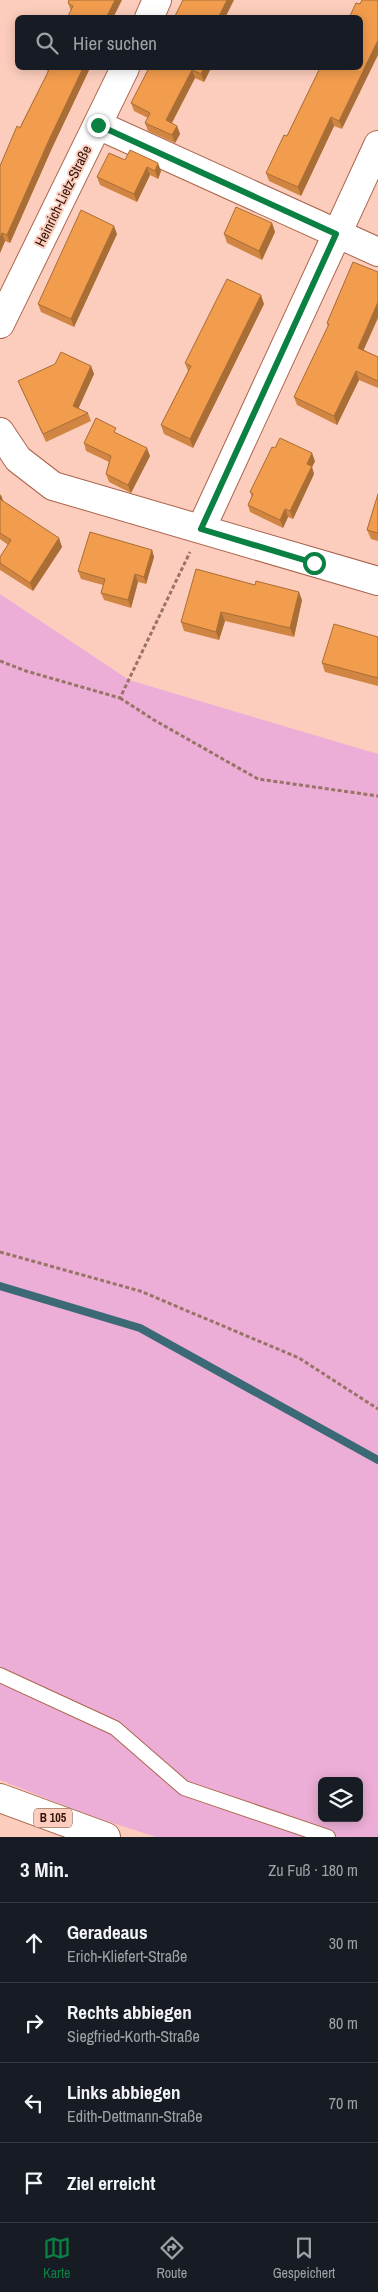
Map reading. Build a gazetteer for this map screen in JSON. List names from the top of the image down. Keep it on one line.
{"streets":{"main road":["Heinrich-Lietz-Straße","B 105"]},"page":{"search":"Hier suchen","heading":["3 Min.","Zu Fuß · 180 m"],"list":[["Geradeaus","Erich-Kliefert-Straße","30 m"],["Rechts abbiegen","Siegfried-Korth-Straße","80 m"],["Links abbiegen","Edith-Dettmann-Straße","70 m"],"Ziel erreicht"],"nav":["Karte","Route","Gespeichert"]}}
